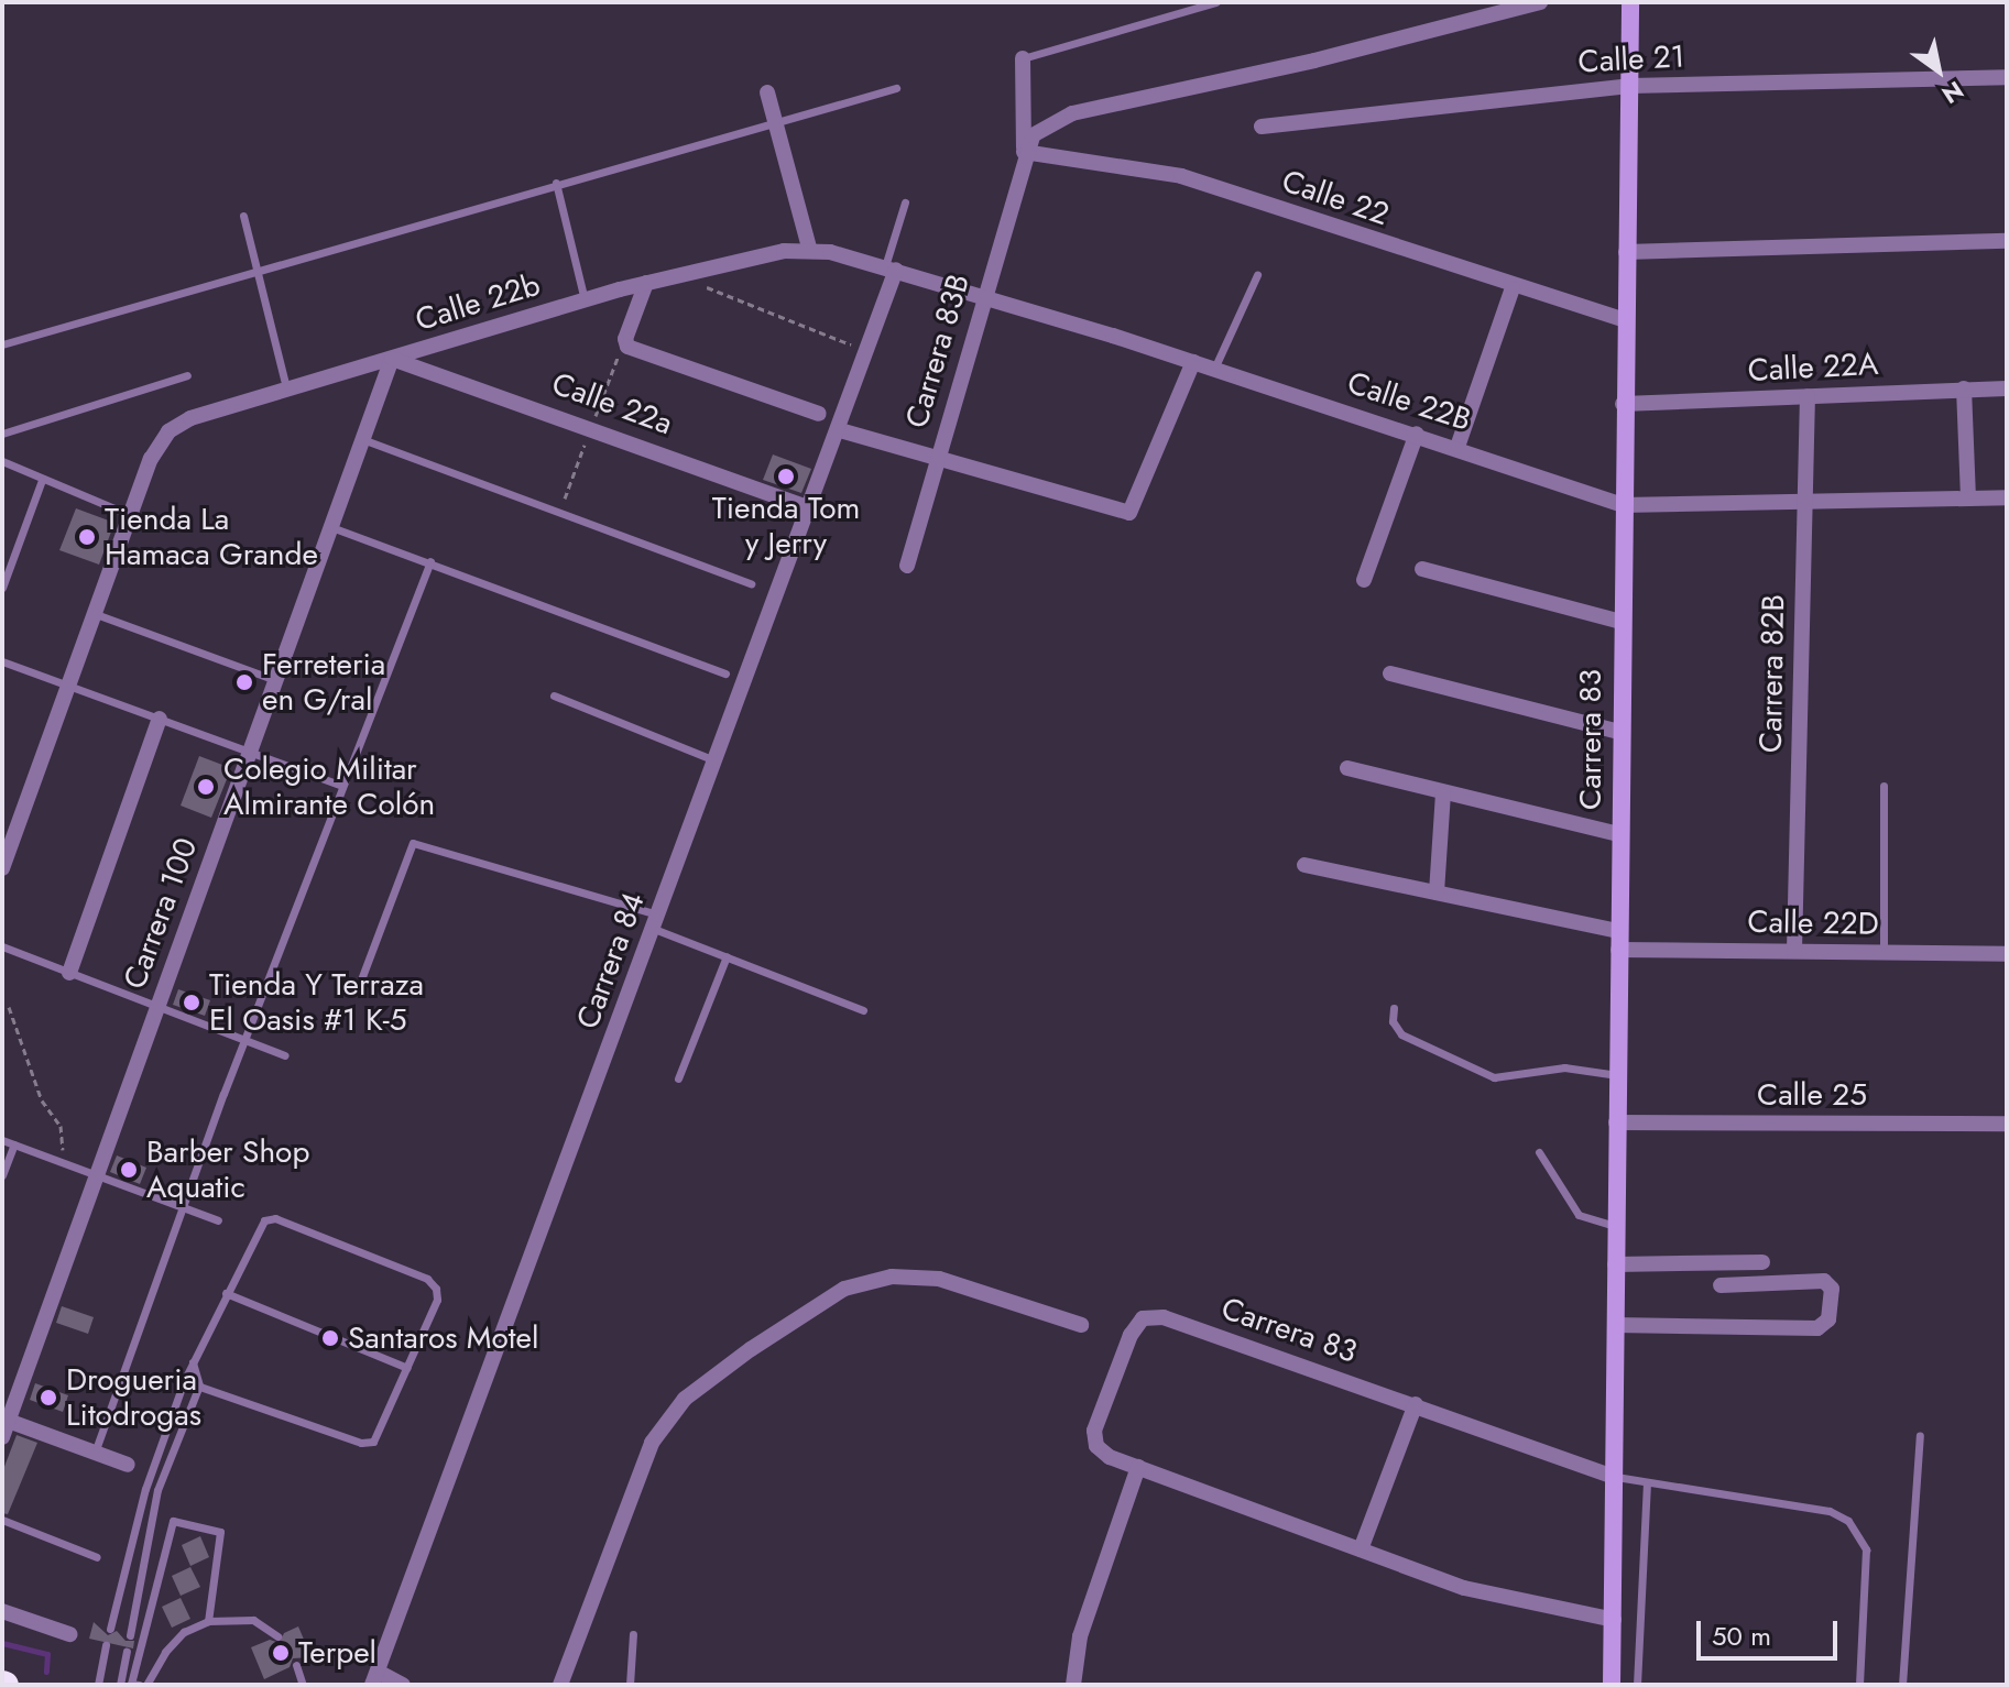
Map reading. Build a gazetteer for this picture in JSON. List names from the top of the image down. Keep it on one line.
{"streets":{"street":["Calle 21","Calle 22","Calle 22b","Carrera 83B","Calle 22A","Calle 22B","Calle 22a","Carrera 82B","Carrera 83","Carrera 100","Calle 22D","Carrera 84","Calle 25"]},"crossings":[["Calle 21","Carrera 83"],["Calle 22","Carrera 83B"],["Calle 22","Carrera 83"],["Calle 22b","Calle 22B"],["Calle 22b","Calle 22a"],["Calle 22b","Carrera 100"],["Carrera 83B","Calle 22B"],["Calle 22A","Carrera 82B"],["Calle 22A","Carrera 83"],["Calle 22B","Carrera 82B"],["Calle 22B","Carrera 83"],["Calle 22B","Carrera 84"],["Calle 22a","Carrera 100"],["Calle 22a","Carrera 84"],["Carrera 82B","Calle 22D"],["Carrera 83","Calle 22D"],["Carrera 83","Calle 25"]],"places":["Tienda Tom y Jerry","Tienda La Hamaca Grande","Ferreteria en G/ral","Colegio Militar Almirante Colón","Tienda Y Terraza El Oasis #1 K-5","Barber Shop Aquatic","Santaros Motel","Drogueria Litodrogas","Terpel"],"scale_bar":"50 m","north":"bottom right"}
